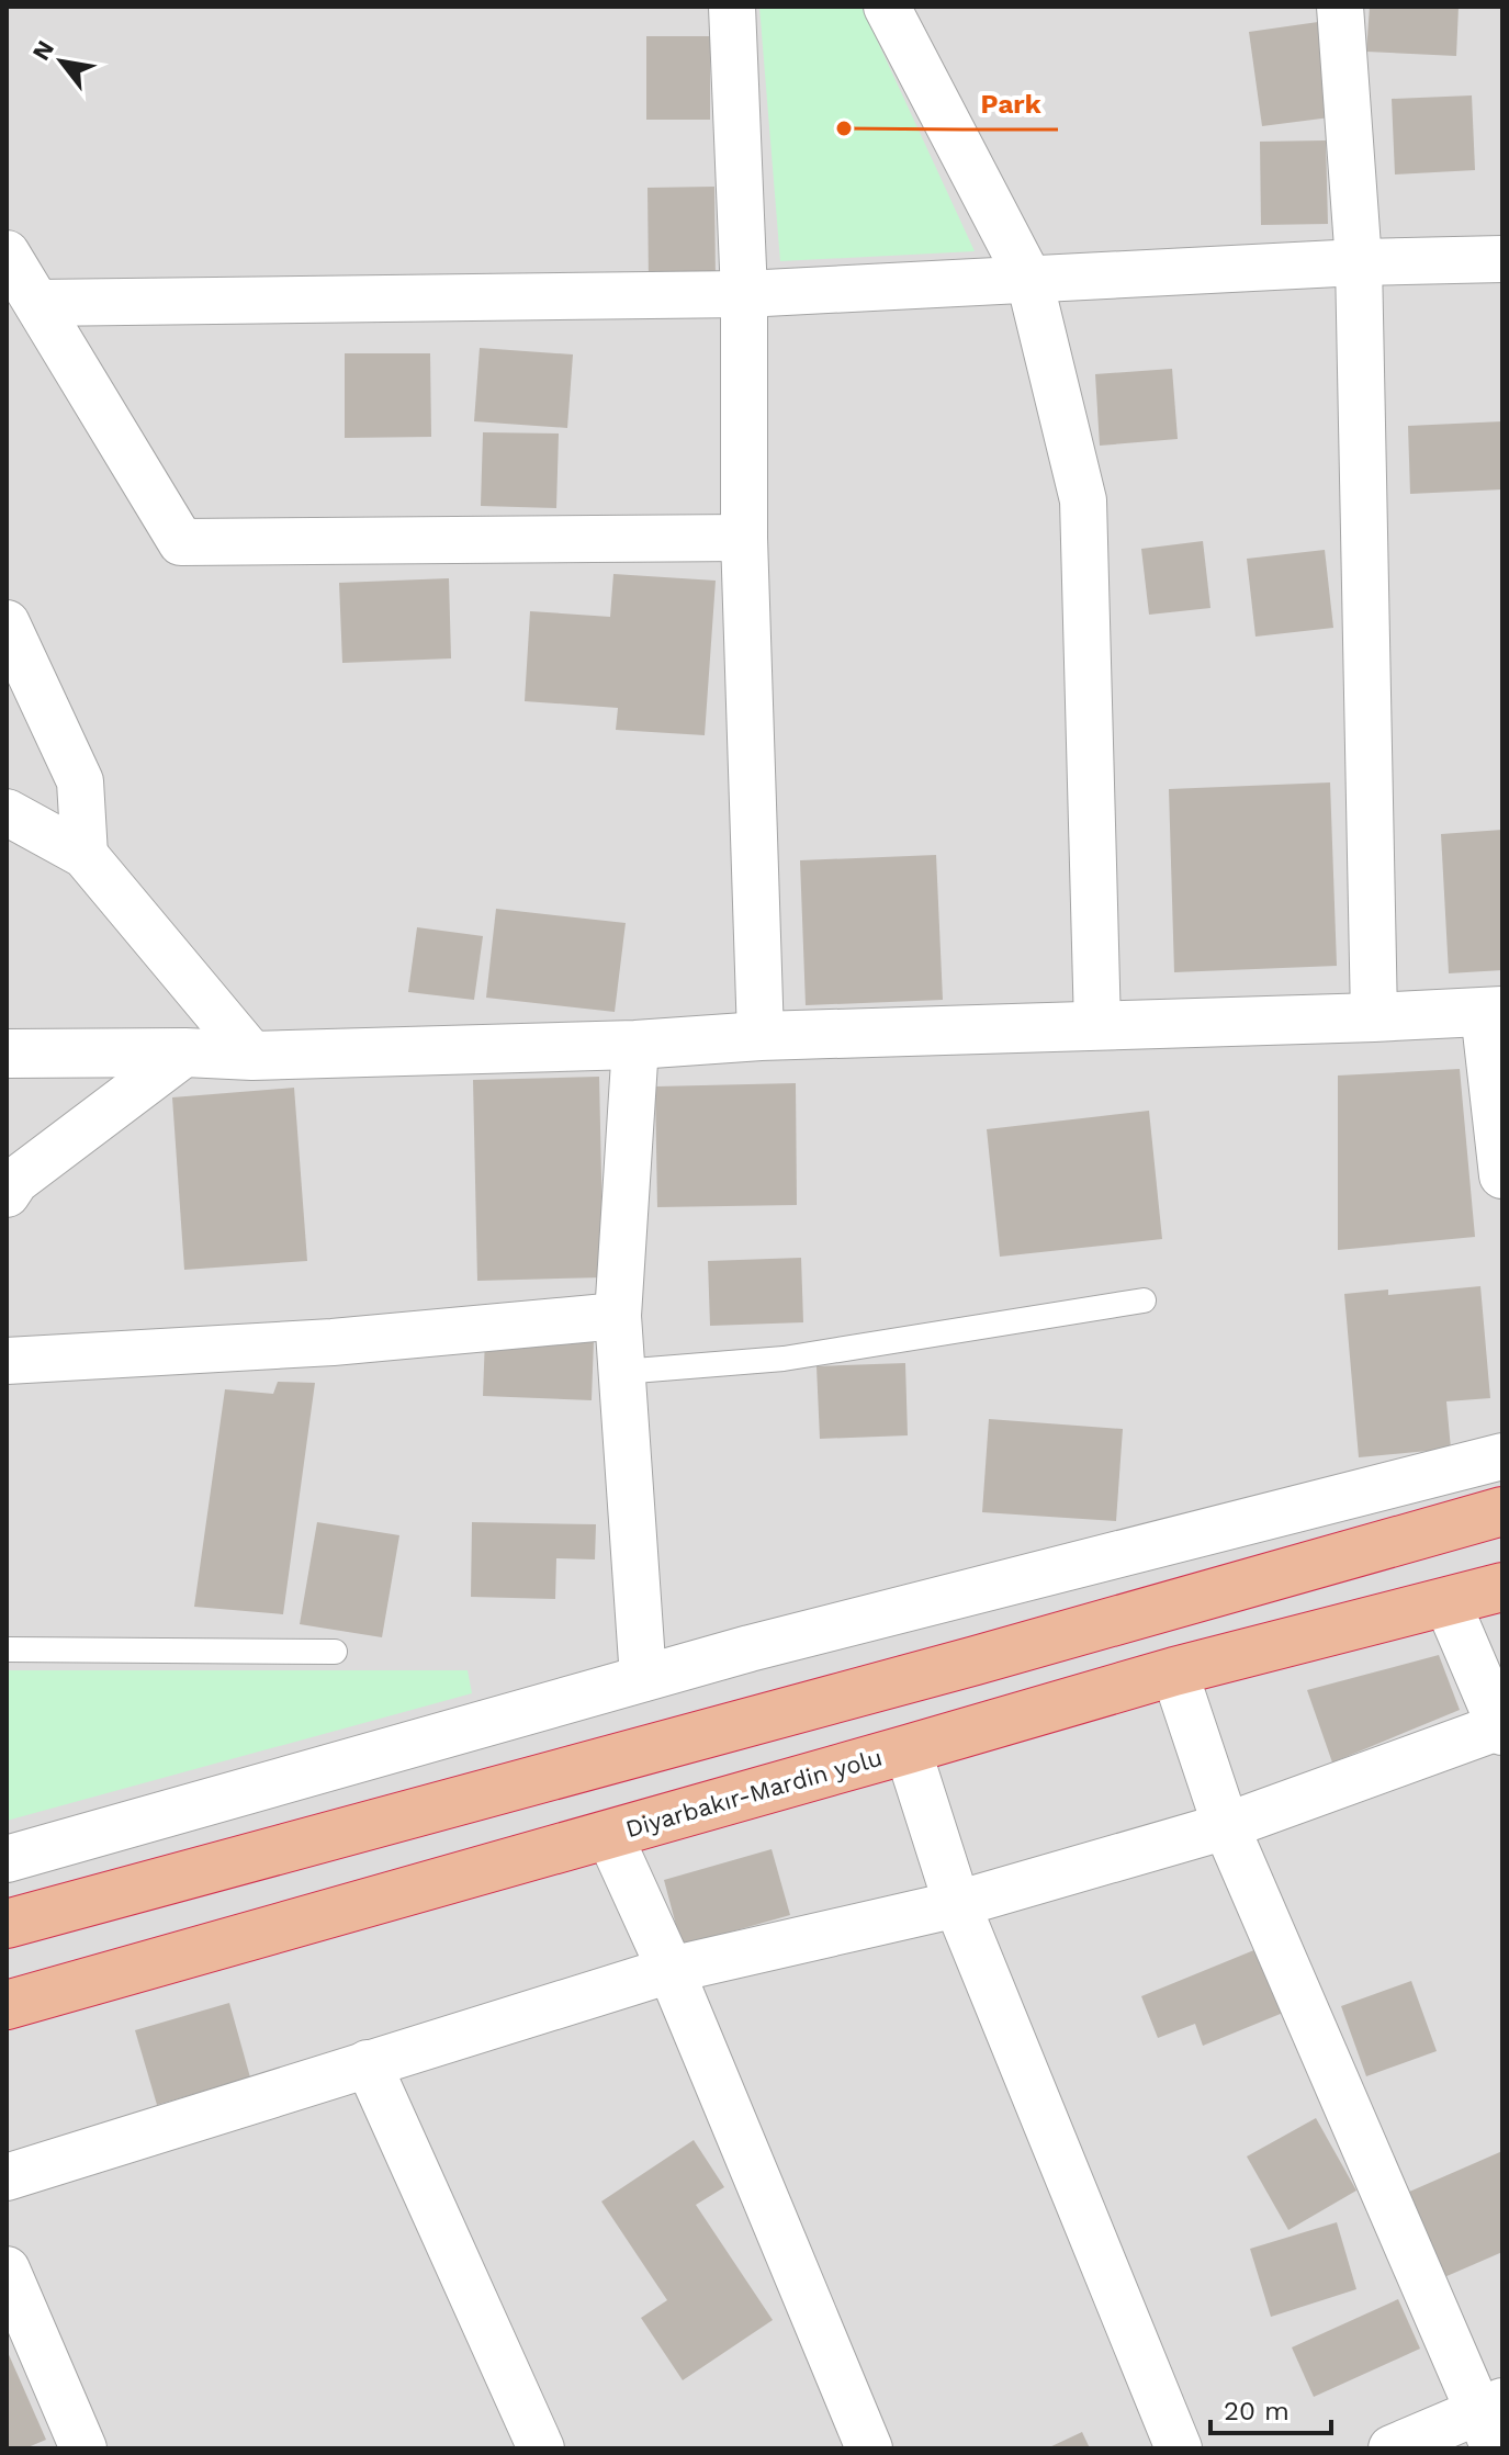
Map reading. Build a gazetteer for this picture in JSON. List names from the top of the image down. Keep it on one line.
{"streets":{"highway":["Diyarbakır-Mardin yolu"]},"places":["Park"],"scale_bar":"20 m","north":"top left"}
